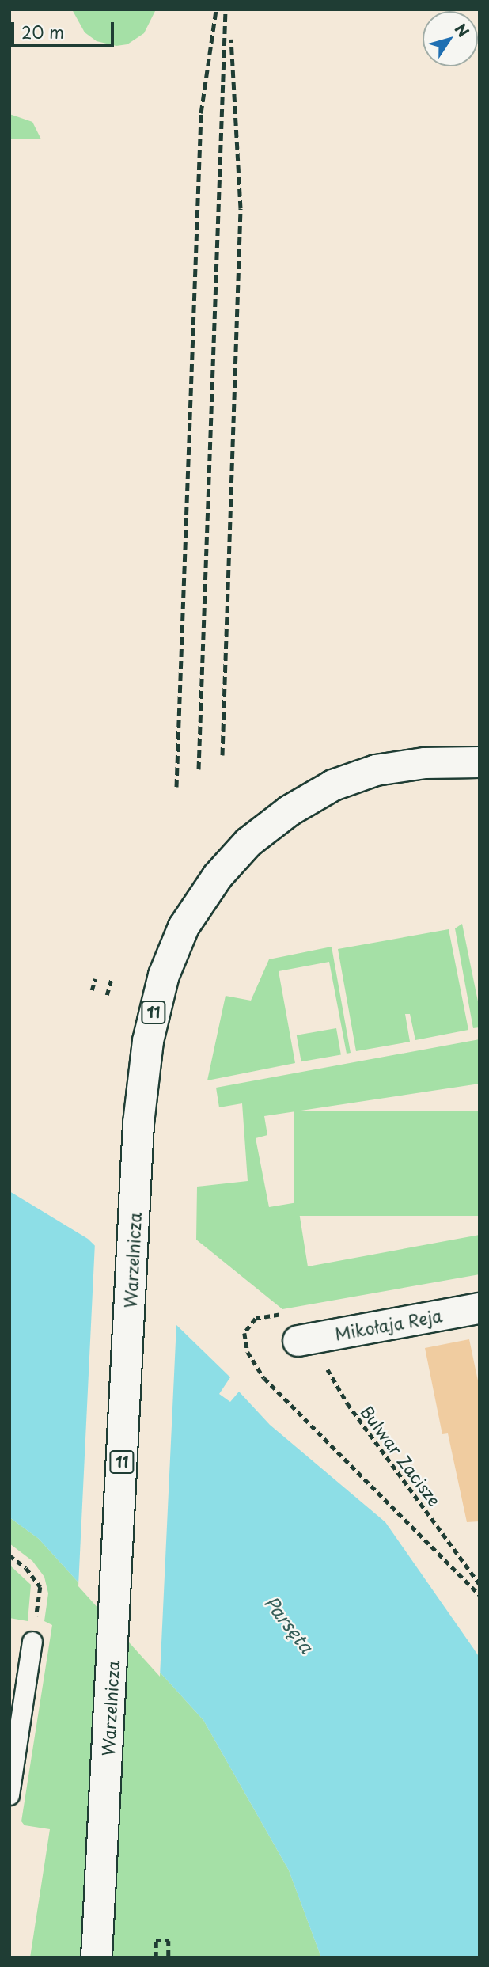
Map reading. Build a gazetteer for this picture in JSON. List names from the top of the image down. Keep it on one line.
{"streets":{"main road":["11","Warzelnicza","Mikołaja Reja"],"path":["Bulwar Zacisze"]},"crossings":[["Mikołaja Reja","Bulwar Zacisze"]],"water":["Parsęta"],"scale_bar":"20 m","north":"top right"}
